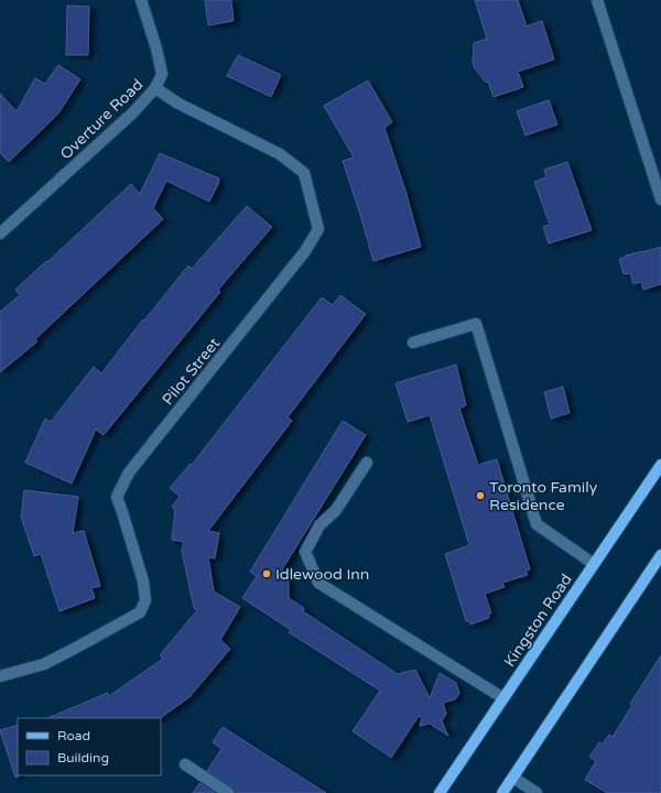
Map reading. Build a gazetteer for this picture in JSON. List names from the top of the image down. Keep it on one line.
{"streets":{"main road":["Kingston Road"],"street":["Overture Road","Pilot Street"]},"crossings":[["Overture Road","Pilot Street"]],"places":["Toronto Family Residence","Idlewood Inn"],"legend":["Road","Building"]}
